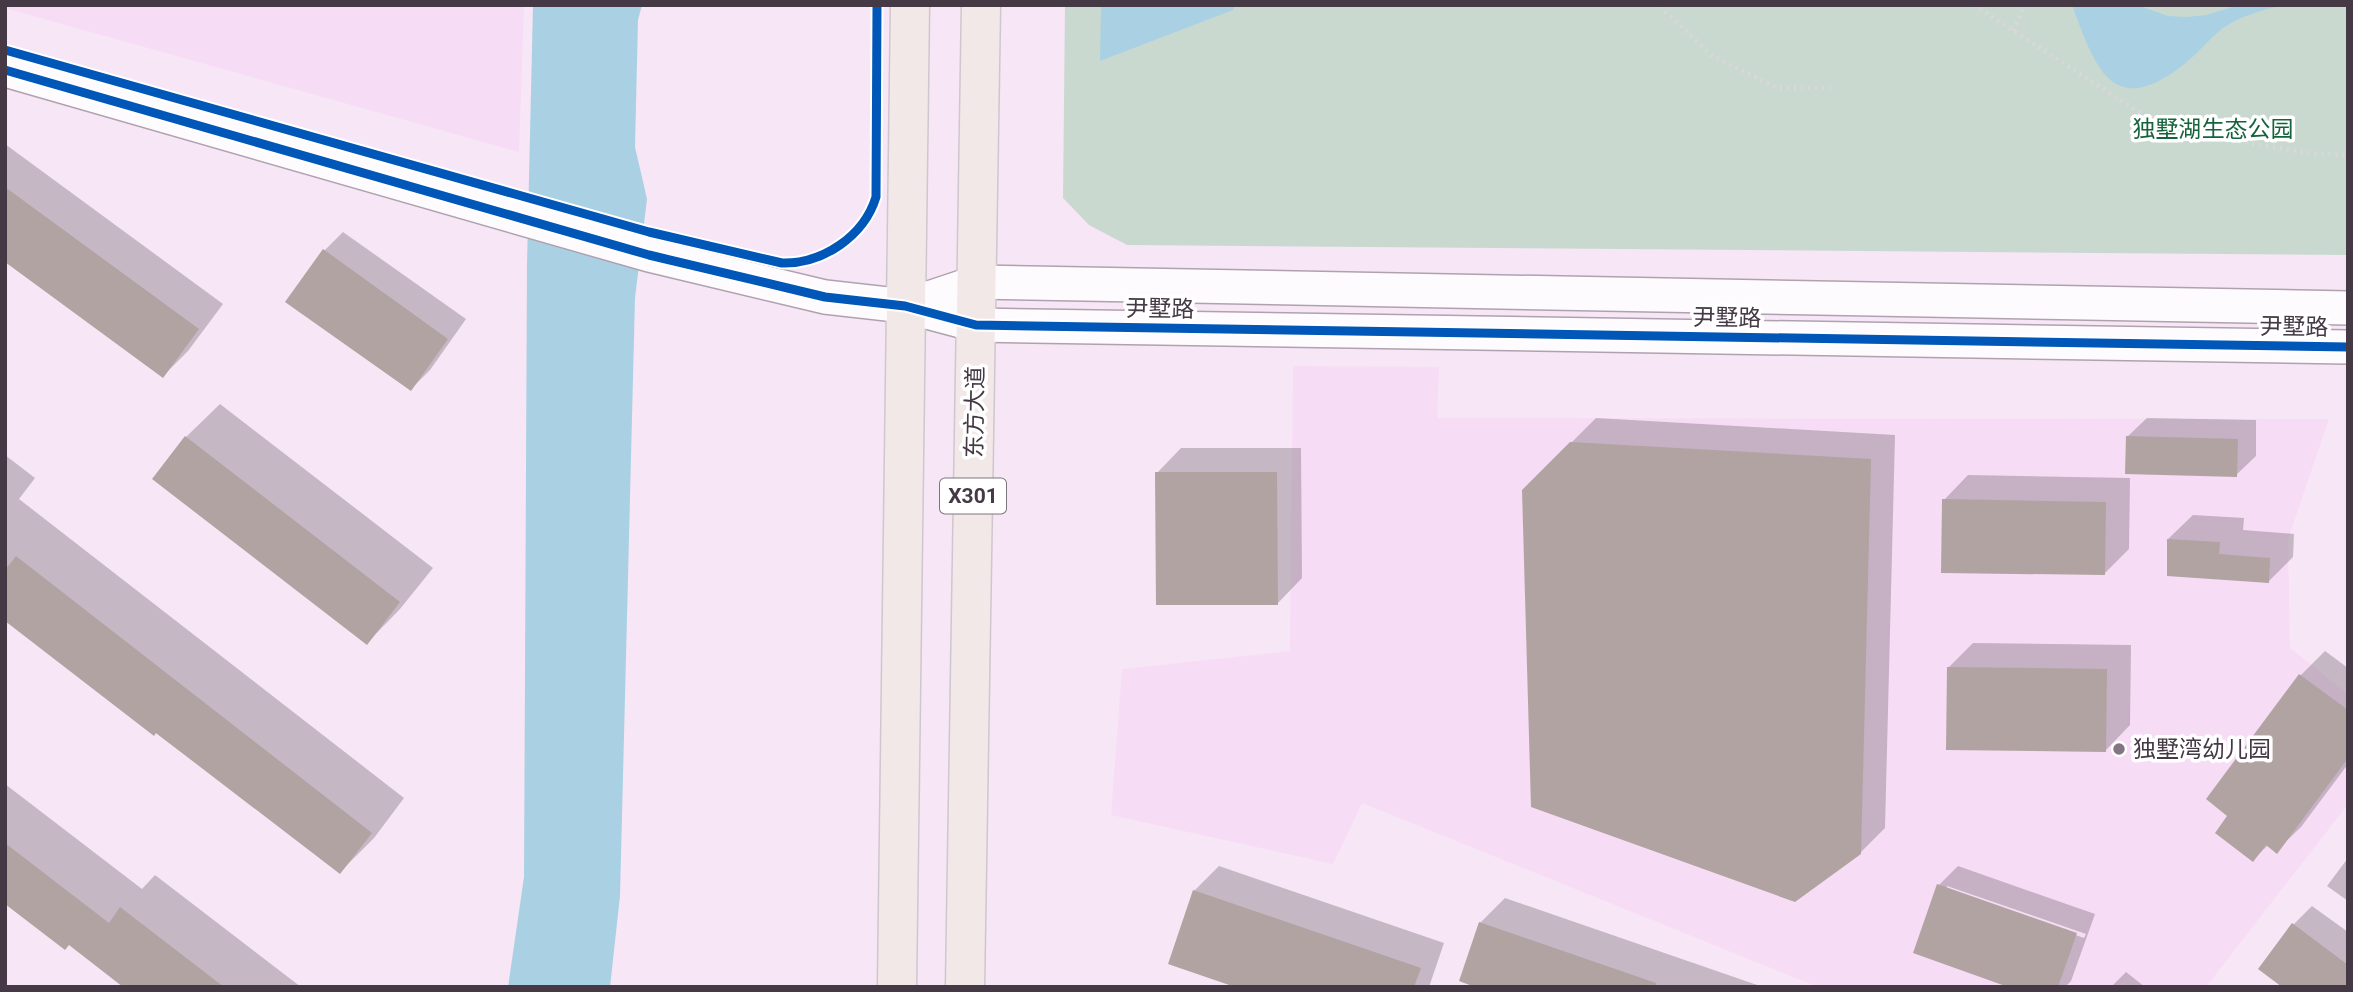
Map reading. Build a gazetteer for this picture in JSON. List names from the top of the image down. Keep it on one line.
{"streets":{"main road":["东方大道","X301"],"street":["尹墅路"]},"crossings":[["尹墅路","东方大道"]],"parks":["独墅湖生态公园"],"places":["独墅湾幼儿园"]}
